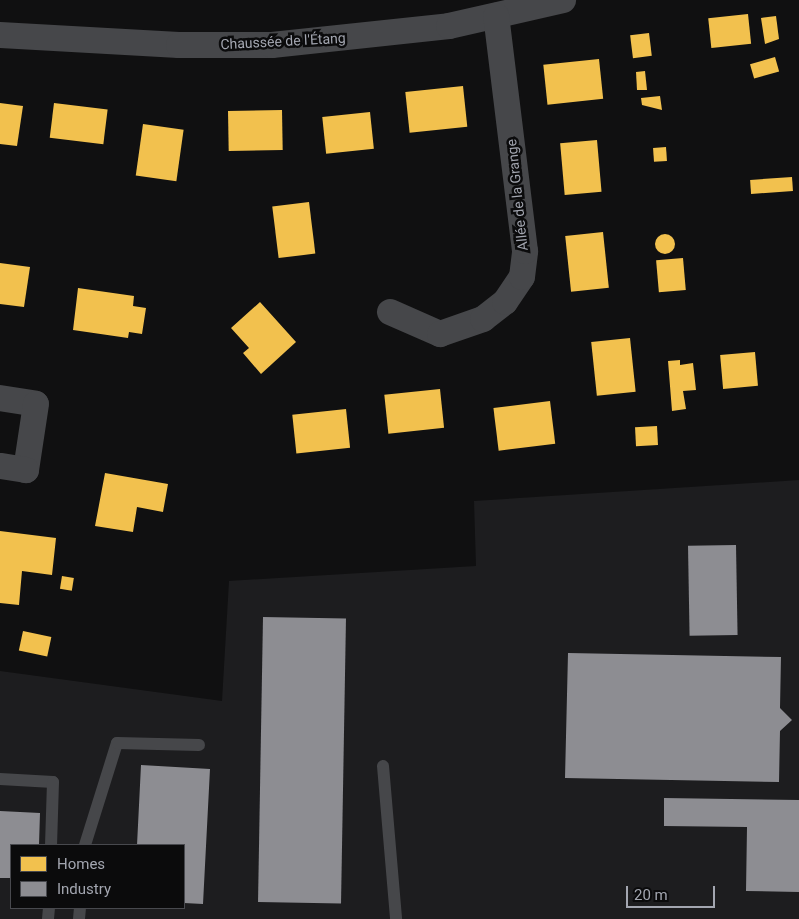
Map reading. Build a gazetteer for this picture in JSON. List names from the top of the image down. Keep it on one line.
{"streets":{"street":["Chaussée de l'Étang","Allée de la Grange"]},"crossings":[["Chaussée de l'Étang","Allée de la Grange"]],"legend":["Homes","Industry"],"scale_bar":"20 m"}
